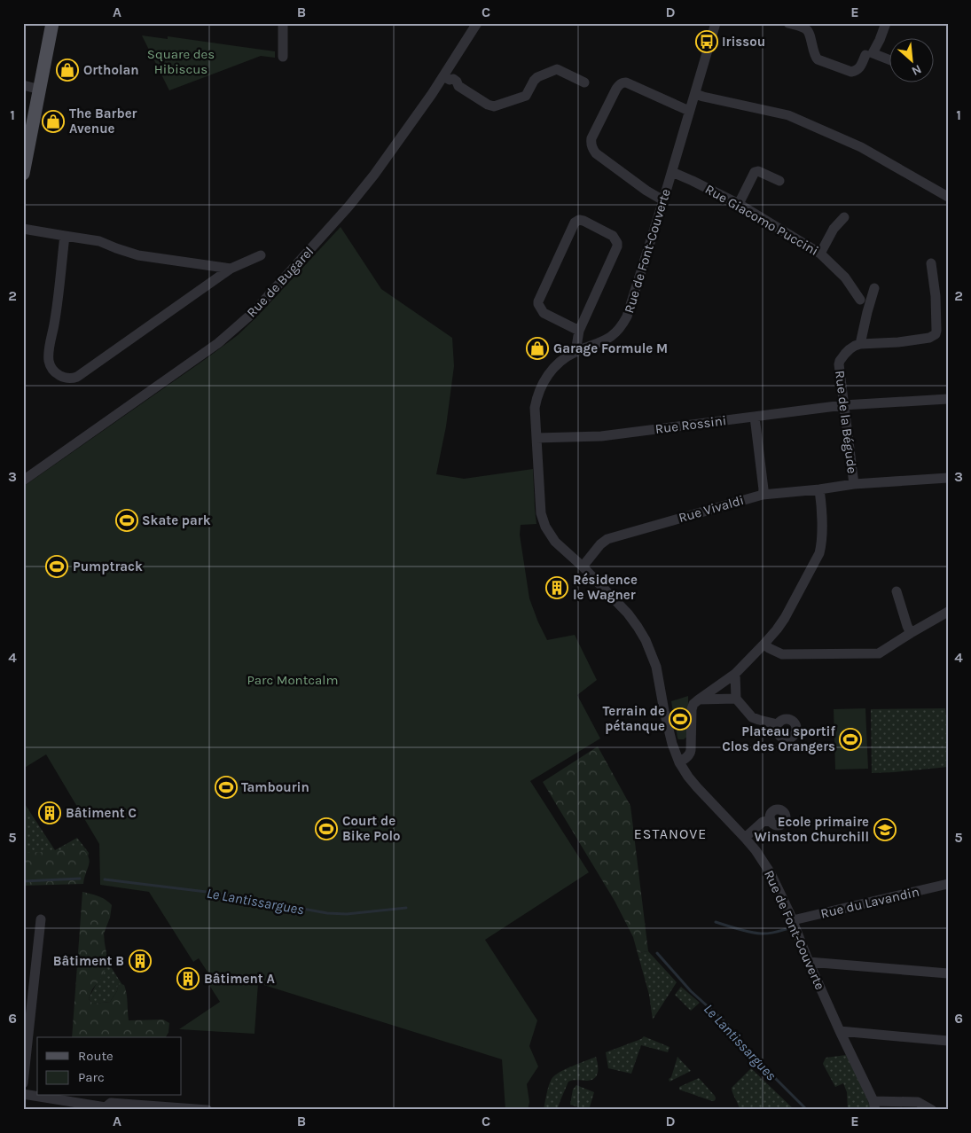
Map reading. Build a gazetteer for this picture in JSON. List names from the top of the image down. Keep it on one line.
{"streets":{"street":["Rue Giacomo Puccini","Rue de Font-Couverte","Rue de Bugarel","Rue de la Bégude","Rue Rossini","Rue Vivaldi","Rue du Lavandin"]},"crossings":[["Rue Giacomo Puccini","Rue de Font-Couverte"],["Rue de Font-Couverte","Rue Rossini"],["Rue de Font-Couverte","Rue Vivaldi"],["Rue de Font-Couverte","Rue du Lavandin"],["Rue de la Bégude","Rue Rossini"],["Rue de la Bégude","Rue Vivaldi"]],"districts":["ESTANOVE"],"water":["Le Lantissargues"],"parks":["Square des Hibiscus","Parc Montcalm"],"places":{"bus stop":["Irissou"],"shop":["Ortholan","The Barber Avenue","Garage Formule M"],"sports":["Skate park","Pumptrack","Terrain de pétanque","Plateau sportif Clos des Orangers","Tambourin","Court de Bike Polo"],"building":["Résidence le Wagner","Bâtiment C","Bâtiment B","Bâtiment A"],"school or university":["Ecole primaire Winston Churchill"]},"legend":["Route","Parc"],"north":"bottom right","grid":{"columns":["A","B","C","D","E"],"rows":["1","2","3","4","5","6"]}}
